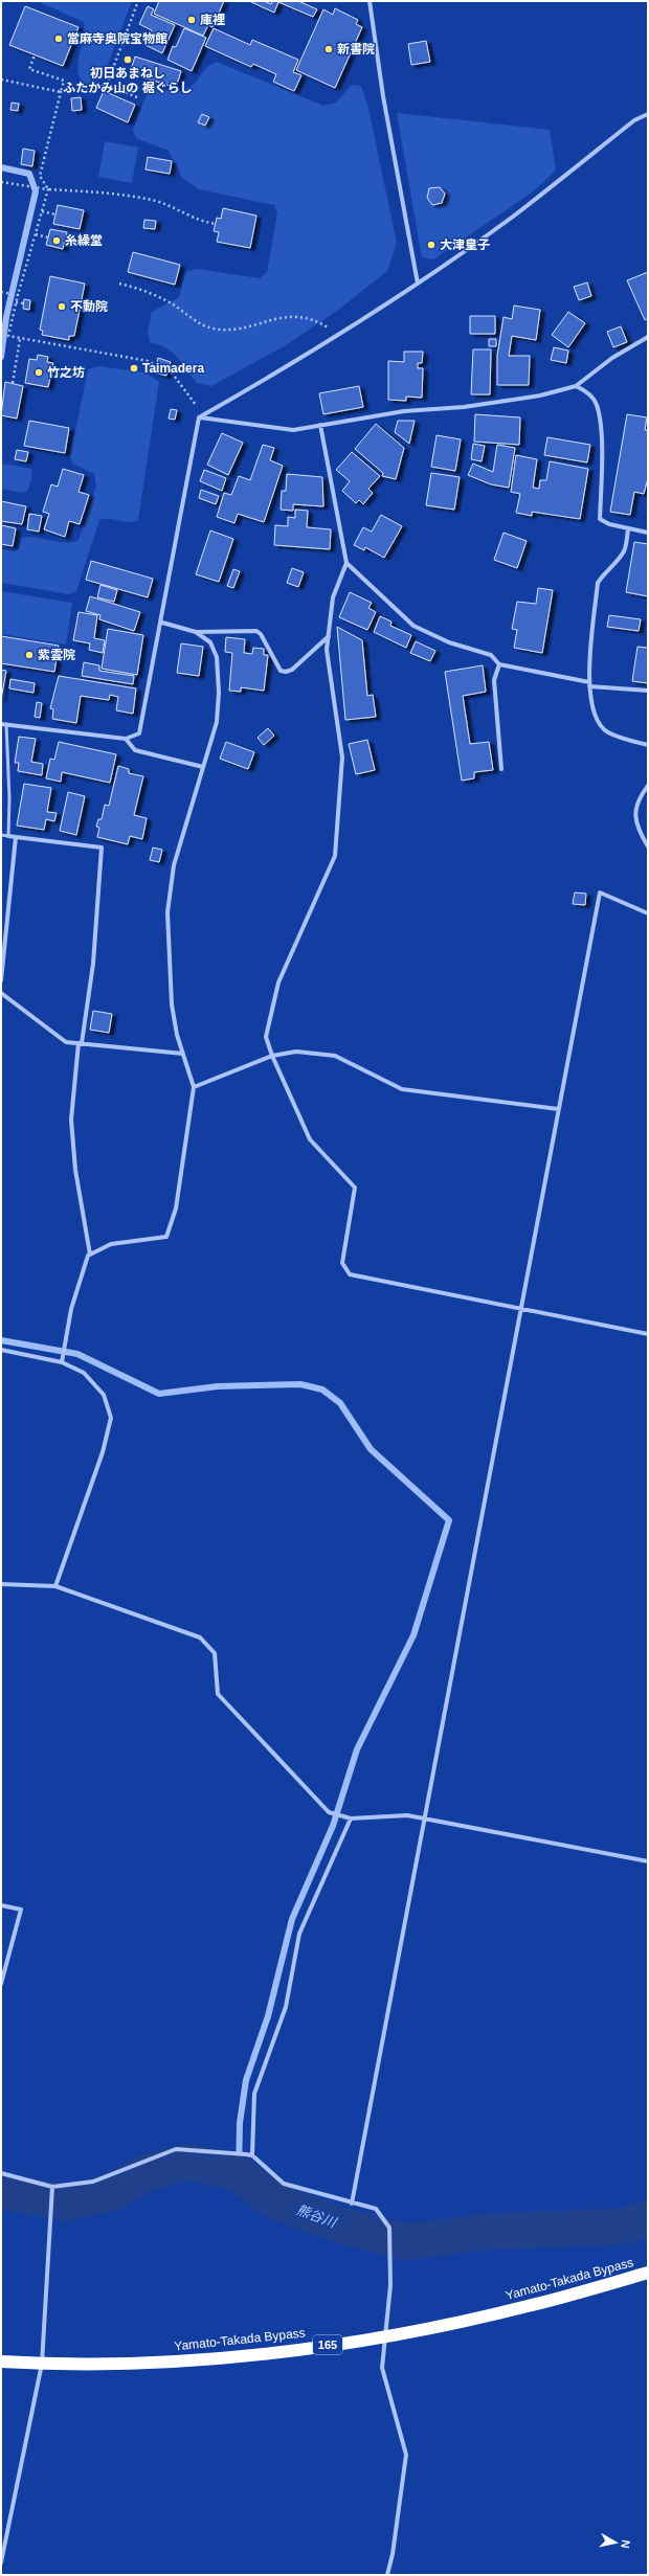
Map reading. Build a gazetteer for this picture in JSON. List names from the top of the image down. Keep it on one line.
{"streets":{"highway":["Yamato-Takada Bypass","165"]},"water":["熊谷川"],"places":["庫裡","當麻寺奥院宝物館","新書院","初日あまねし ふたかみ山の 裾ぐらし","糸繰堂","大津皇子","不動院","Taimadera","竹之坊","紫雲院"],"north":"right"}
